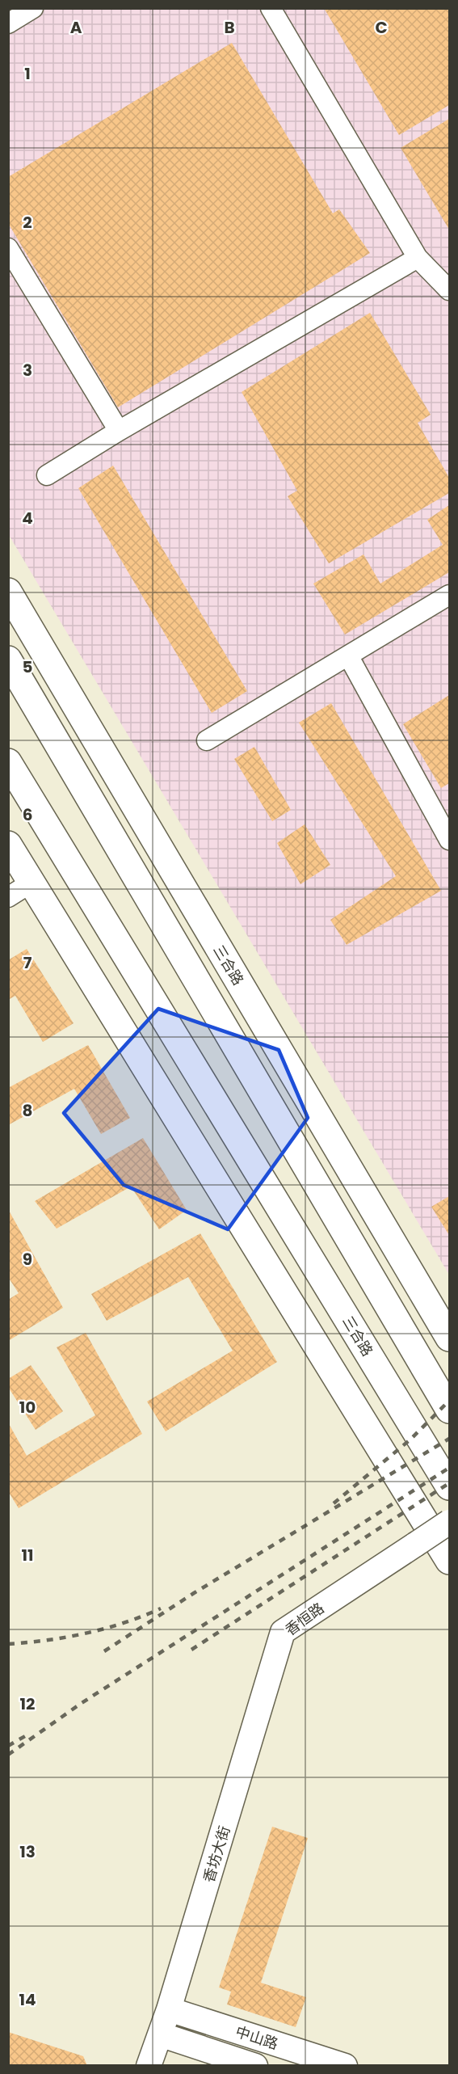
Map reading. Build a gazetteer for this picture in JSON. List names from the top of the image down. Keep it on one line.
{"streets":{"highway":["三合路"],"main road":["香恒路","香坊大街","中山路"]},"crossings":[["香恒路","香坊大街"],["香坊大街","中山路"]],"grid":{"columns":["A","B","C"],"rows":["1","2","3","4","5","6","7","8","9","10","11","12","13","14"]}}
